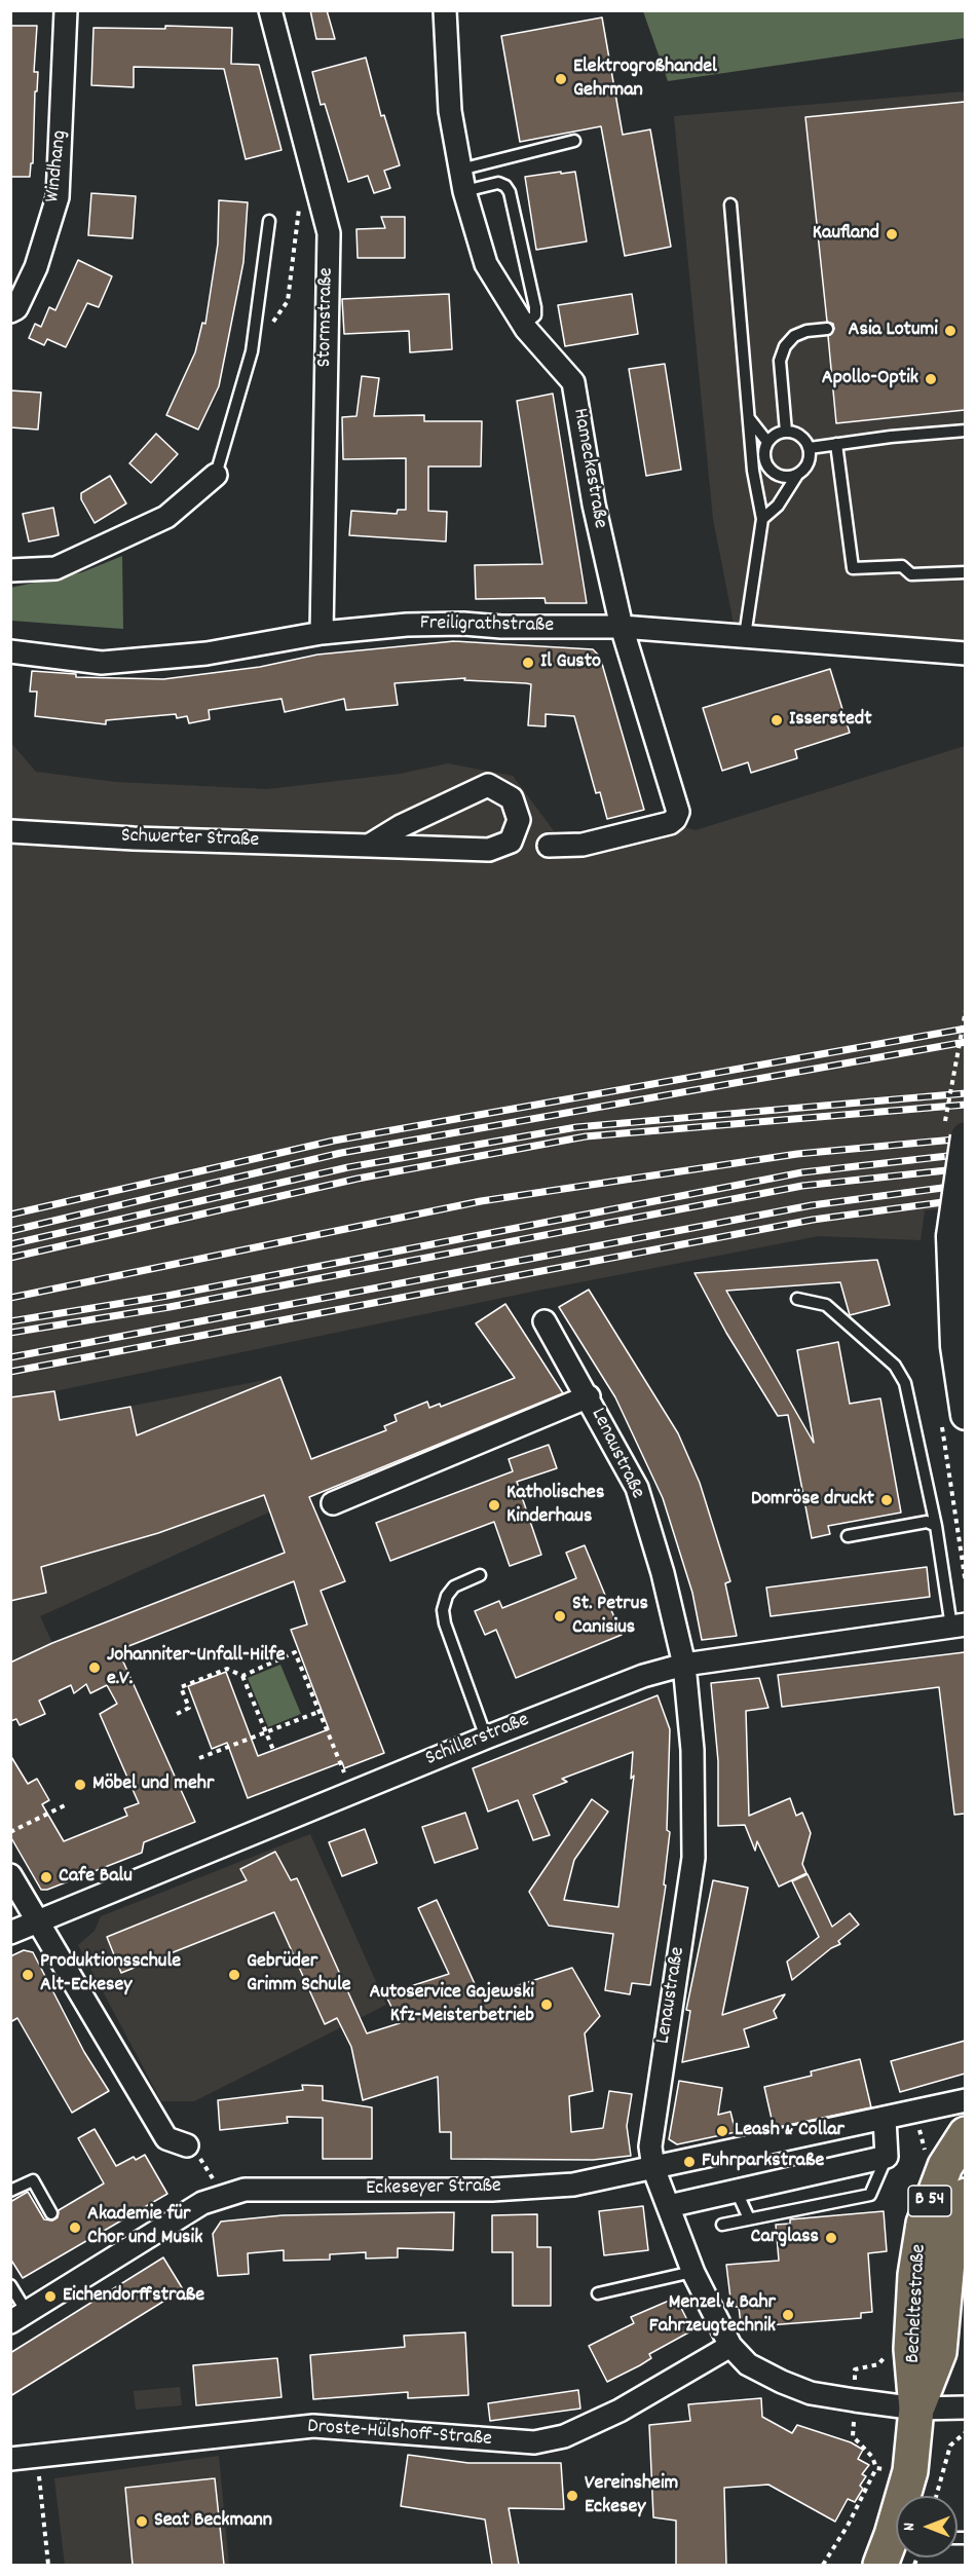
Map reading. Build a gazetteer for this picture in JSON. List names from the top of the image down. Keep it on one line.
{"streets":{"main road":["B 54","Becheltestraße"],"street":["Windhang","Stormstraße","Hameckestraße","Freiligrathstraße","Schwerter Straße","Lenaustraße","Schillerstraße","Eckeseyer Straße","Droste-Hülshoff-Straße"]},"crossings":[["Stormstraße","Freiligrathstraße"],["Hameckestraße","Freiligrathstraße"],["Lenaustraße","Schillerstraße"],["Lenaustraße","Eckeseyer Straße"],["Lenaustraße","Becheltestraße"],["Lenaustraße","Droste-Hülshoff-Straße"]],"places":["Elektrogroßhandel Gehrman","Kaufland","Asia Lotumi","Apollo-Optik","Il Gusto","Isserstedt","Domröse druckt","Katholisches Kinderhaus","St. Petrus Canisius","Johanniter-Unfall-Hilfe e.V.","Möbel und mehr","Cafe Balu","Produktionsschule Alt-Eckesey","Gebrüder Grimm Schule","Autoservice Gajewski Kfz-Meisterbetrieb","Leash & Collar","Fuhrparkstraße","Akademie für Chor und Musik","Carglass","Eichendorffstraße","Menzel & Bahr Fahrzeugtechnik","Vereinsheim Eckesey","Seat Beckmann"],"north":"left"}
